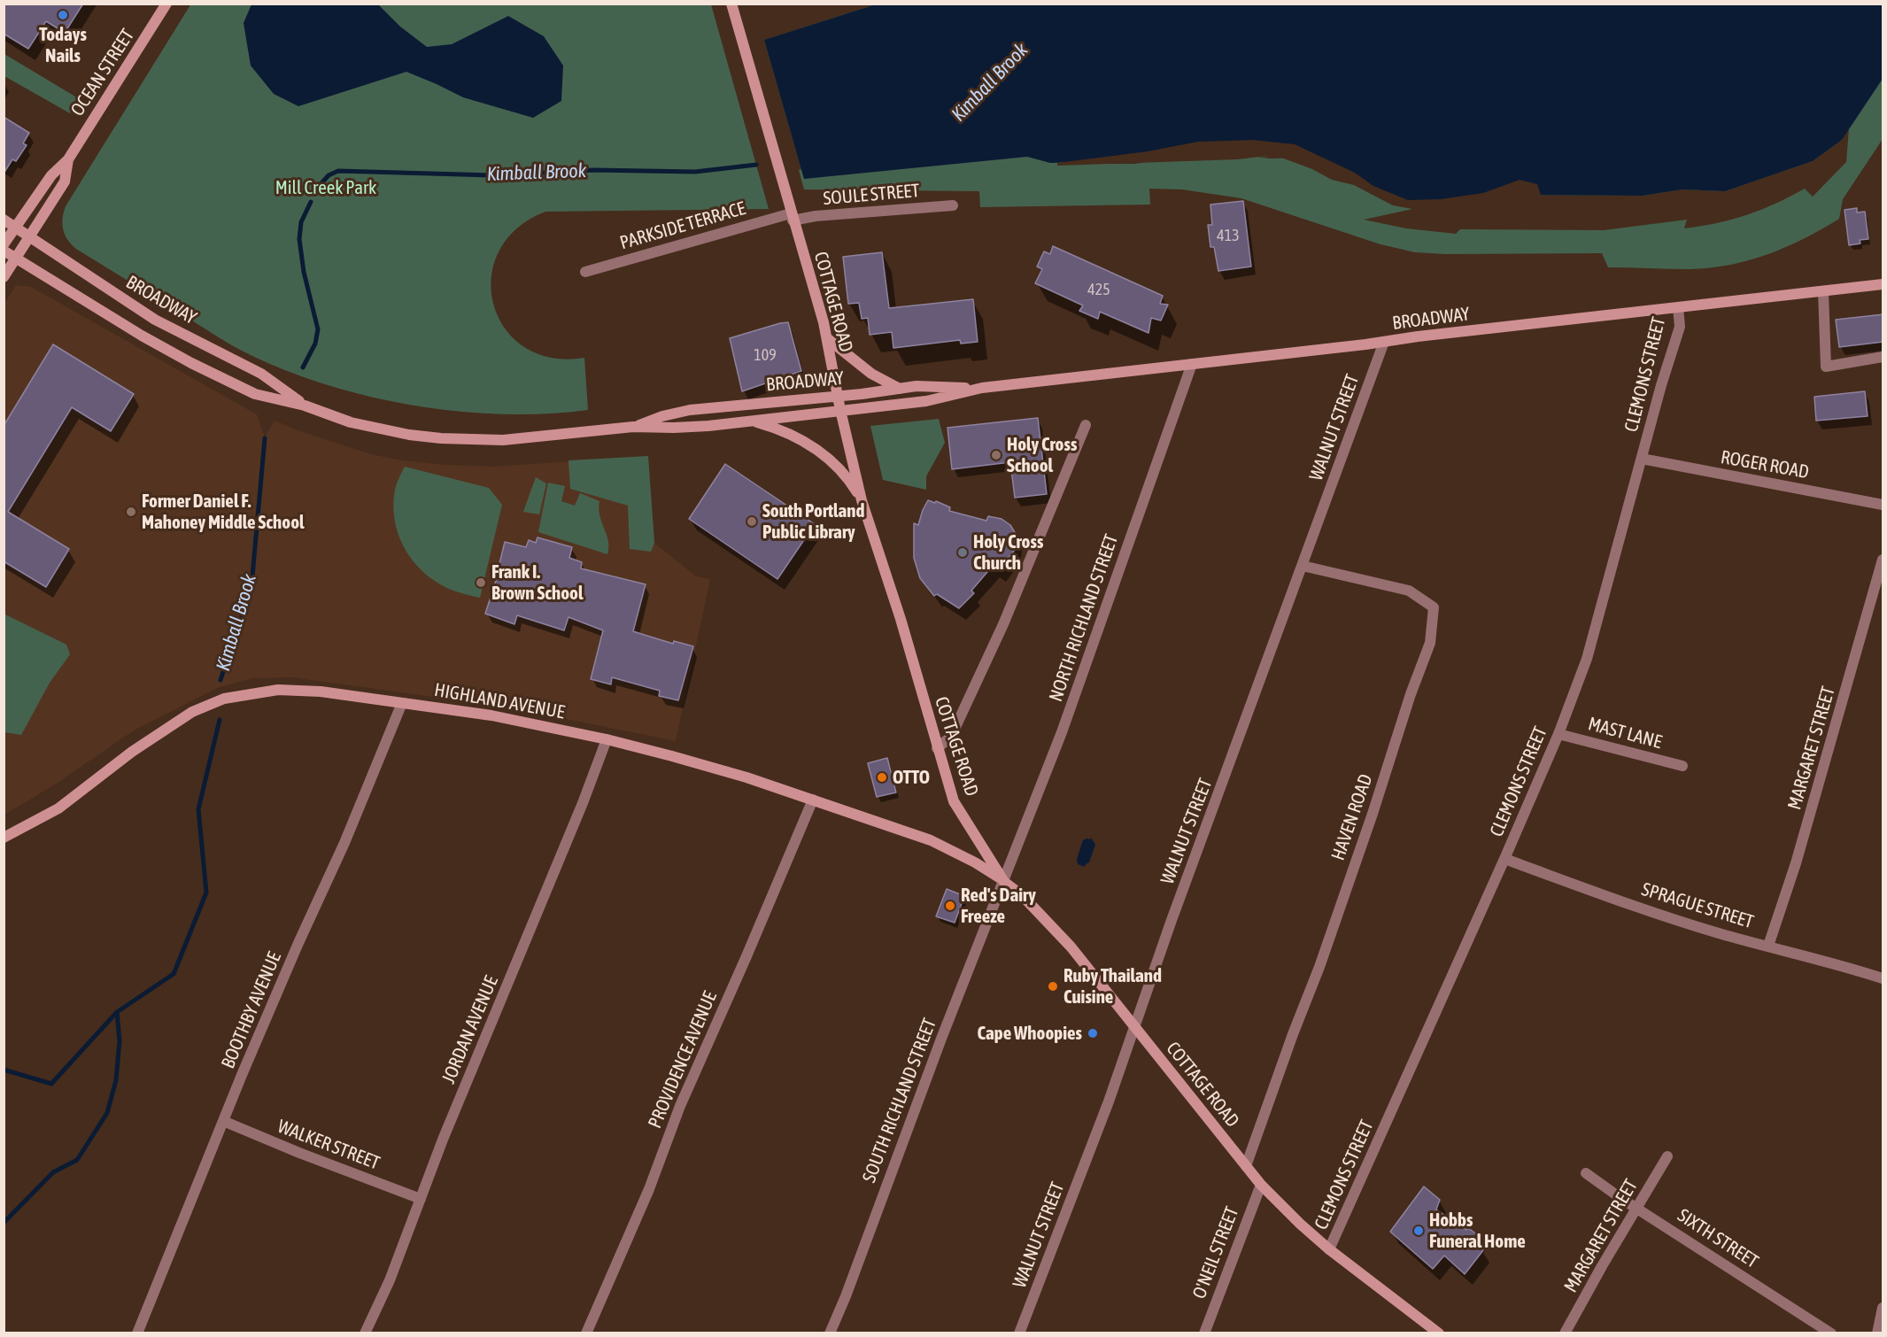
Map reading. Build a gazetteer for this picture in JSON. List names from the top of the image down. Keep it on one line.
{"streets":{"street":["OCEAN STREET","SOULE STREET","PARKSIDE TERRACE","BROADWAY","COTTAGE ROAD","CLEMONS STREET","WALNUT STREET","ROGER ROAD","NORTH RICHLAND STREET","HIGHLAND AVENUE","MAST LANE","MARGARET STREET","HAVEN ROAD","SPRAGUE STREET","BOOTHBY AVENUE","JORDAN AVENUE","PROVIDENCE AVENUE","SOUTH RICHLAND STREET","WALKER STREET","SIXTH STREET","O'NEIL STREET"]},"crossings":[["OCEAN STREET","BROADWAY"],["SOULE STREET","PARKSIDE TERRACE"],["SOULE STREET","COTTAGE ROAD"],["PARKSIDE TERRACE","COTTAGE ROAD"],["BROADWAY","COTTAGE ROAD"],["BROADWAY","CLEMONS STREET"],["BROADWAY","WALNUT STREET"],["BROADWAY","NORTH RICHLAND STREET"],["COTTAGE ROAD","CLEMONS STREET"],["COTTAGE ROAD","WALNUT STREET"],["COTTAGE ROAD","NORTH RICHLAND STREET"],["COTTAGE ROAD","HIGHLAND AVENUE"],["COTTAGE ROAD","HAVEN ROAD"],["COTTAGE ROAD","SOUTH RICHLAND STREET"],["COTTAGE ROAD","O'NEIL STREET"],["CLEMONS STREET","ROGER ROAD"],["CLEMONS STREET","MAST LANE"],["CLEMONS STREET","SPRAGUE STREET"],["WALNUT STREET","HAVEN ROAD"],["NORTH RICHLAND STREET","HIGHLAND AVENUE"],["NORTH RICHLAND STREET","SOUTH RICHLAND STREET"],["HIGHLAND AVENUE","BOOTHBY AVENUE"],["HIGHLAND AVENUE","JORDAN AVENUE"],["HIGHLAND AVENUE","PROVIDENCE AVENUE"],["HIGHLAND AVENUE","SOUTH RICHLAND STREET"],["MARGARET STREET","SPRAGUE STREET"],["MARGARET STREET","SIXTH STREET"],["BOOTHBY AVENUE","WALKER STREET"],["JORDAN AVENUE","WALKER STREET"]],"water":["Kimball Brook"],"parks":["Mill Creek Park"],"places":["Todays Nails","Holy Cross School","Former Daniel F. Mahoney Middle School","South Portland Public Library","Holy Cross Church","Frank I. Brown School","OTTO","Red's Dairy Freeze","Ruby Thailand Cuisine","Cape Whoopies","Hobbs Funeral Home"],"house_numbers":["413","425","109"]}
